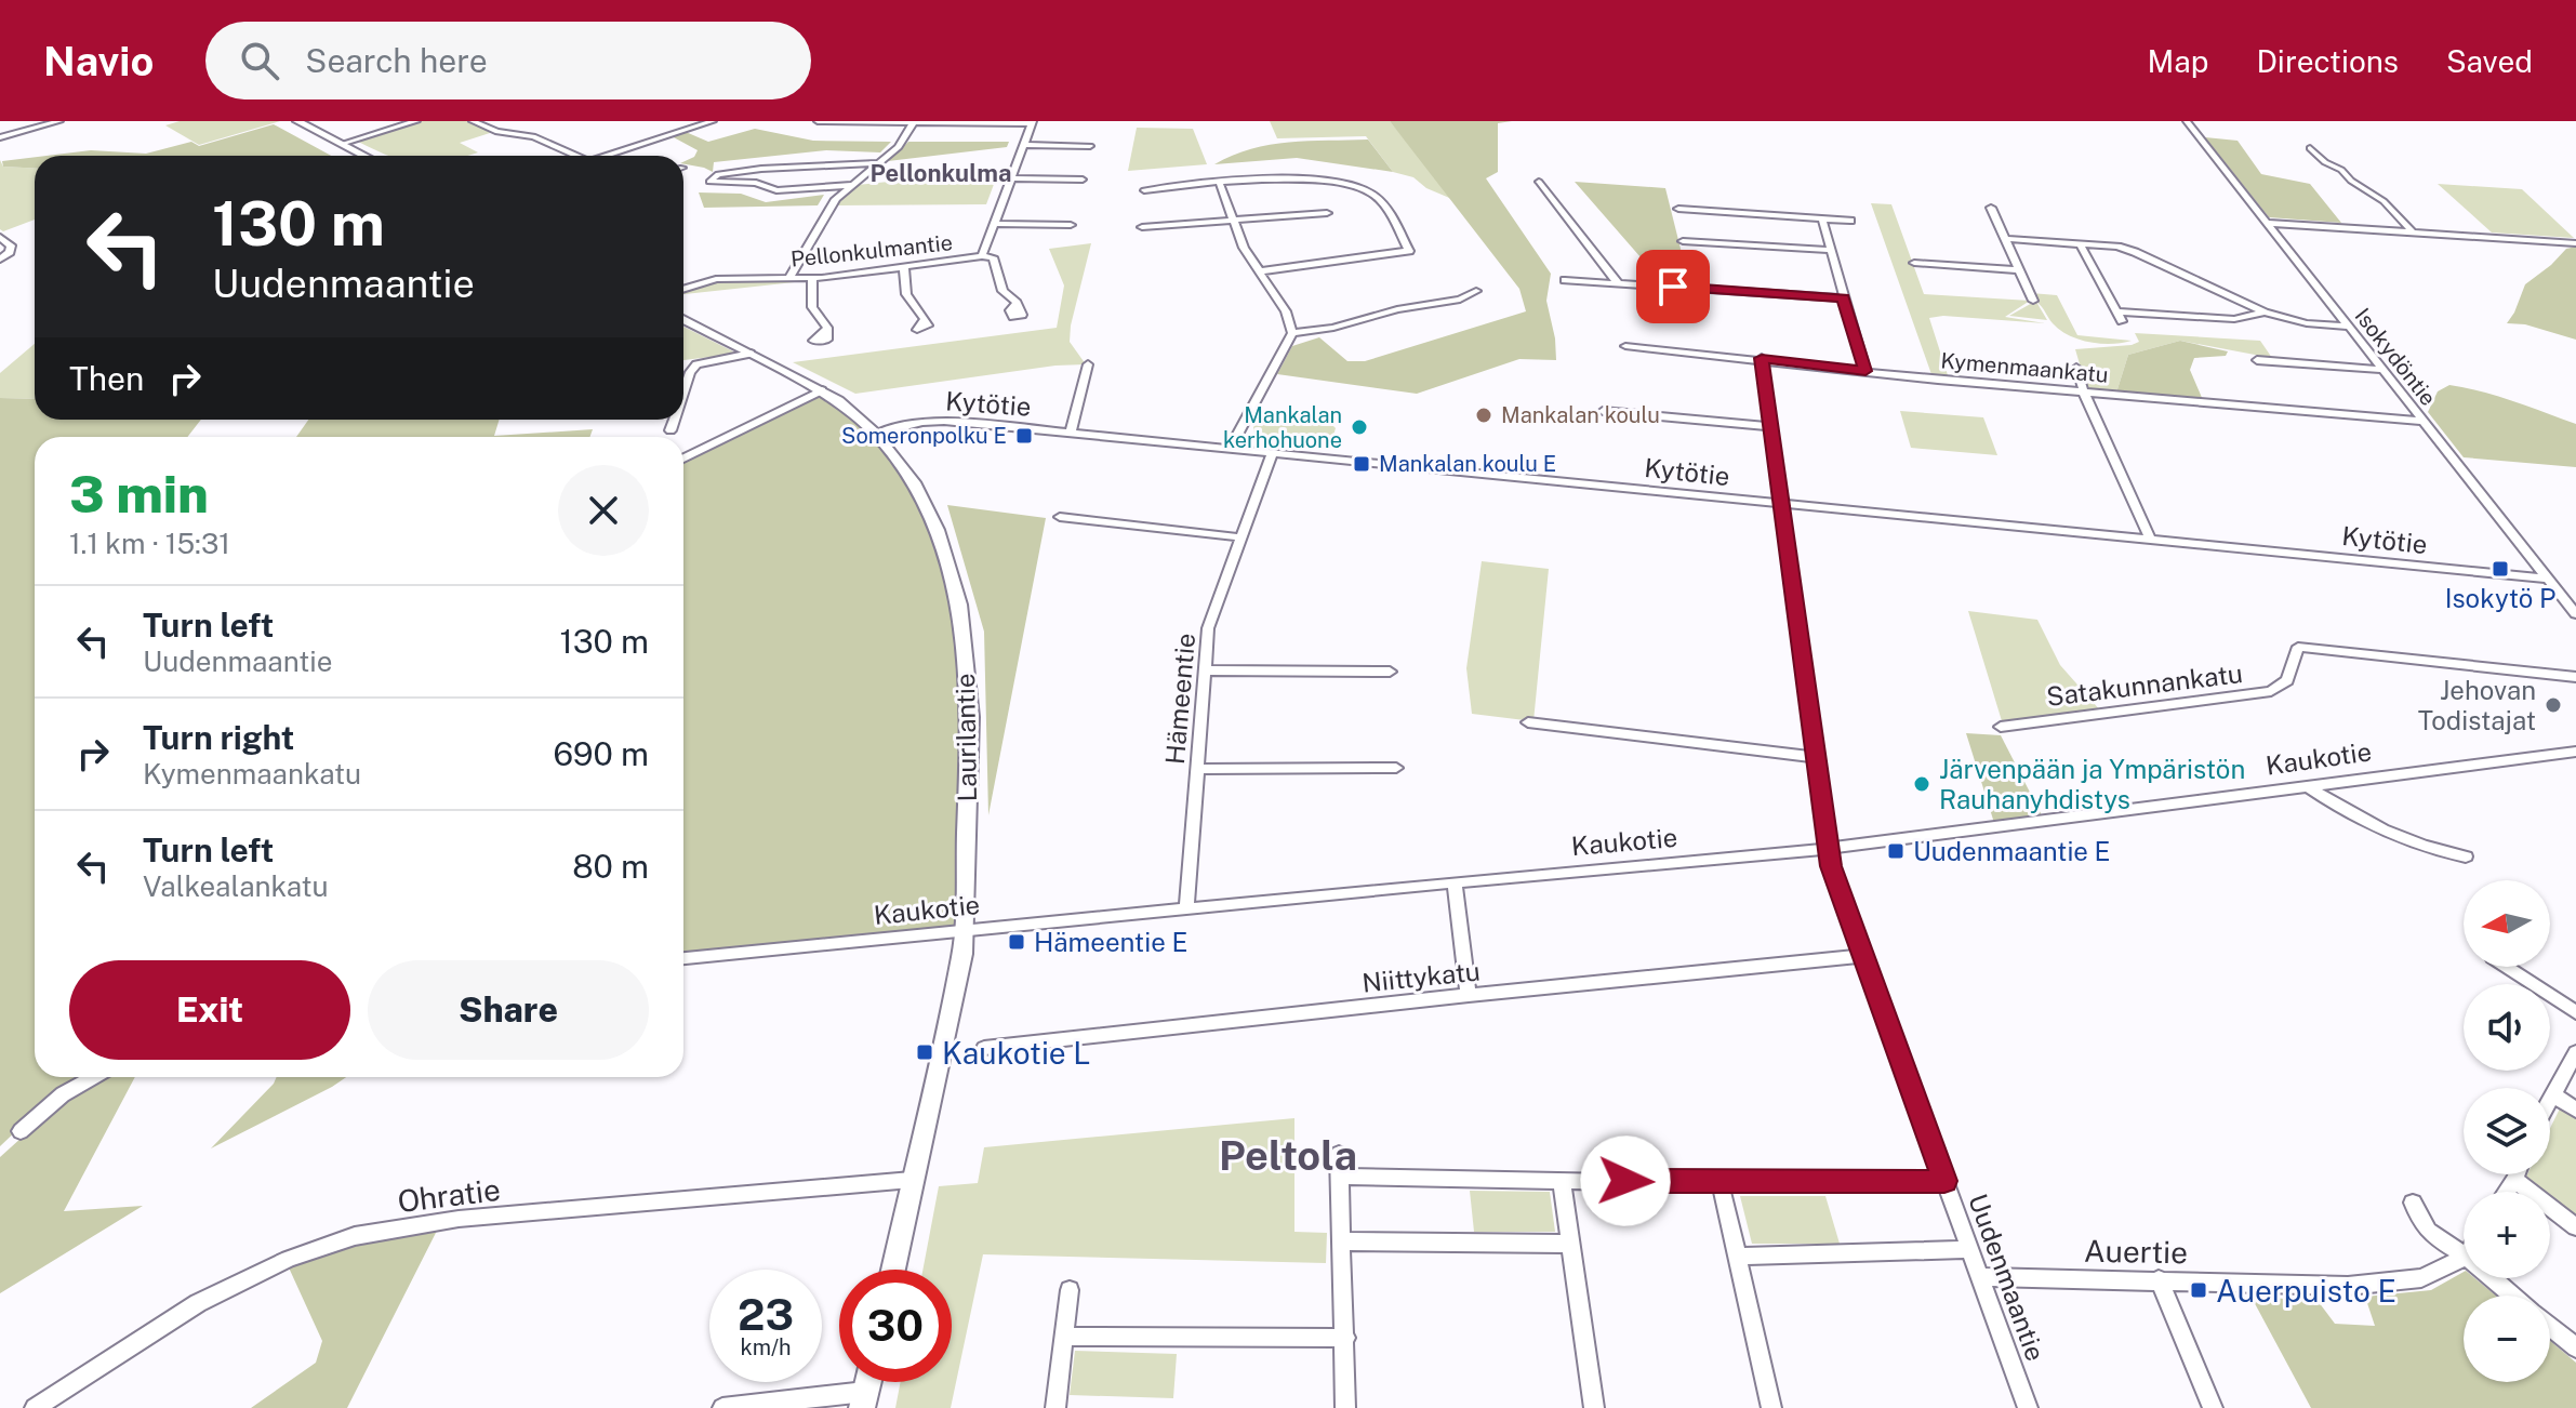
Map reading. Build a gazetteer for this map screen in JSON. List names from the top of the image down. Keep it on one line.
{"streets":{"street":["Pellonkulmantie","Isokydöntie","Kymenmaankatu","Kytötie","Satakunnankatu","Hämeentie","Laurilantie","Kaukotie","Niittykatu","Ohratie","Auertie","Uudenmaantie"]},"crossings":[["Isokydöntie","Kymenmaankatu"],["Isokydöntie","Kytötie"],["Kymenmaankatu","Uudenmaantie"],["Kytötie","Hämeentie"],["Kytötie","Laurilantie"],["Kytötie","Uudenmaantie"],["Hämeentie","Kaukotie"],["Laurilantie","Kaukotie"],["Laurilantie","Ohratie"],["Kaukotie","Uudenmaantie"],["Niittykatu","Uudenmaantie"],["Auertie","Uudenmaantie"]],"districts":["Pellonkulma","Peltola"],"places":{"other":["Mankalan koulu","Mankalan kerhohuone","Jehovan Todistajat","Järvenpään ja Ympäristön Rauhanyhdistys"],"transit":["Someronpolku E","Mankalan koulu E","Isokytö P","Uudenmaantie E","Hämeentie E","Kaukotie L","Auerpuisto E"]},"north":"left","page":{"header":"Navio","search":"Search here","nav":["Map","Directions","Saved"],"turn":["130 m","Uudenmaantie"],"then":"Then","heading":["3 min","1.1 km · 15:31"],"list":[{"name":"Turn left","note":"Uudenmaantie","value":"130 m"},{"name":"Turn right","note":"Kymenmaankatu","value":"690 m"},{"name":"Turn left","note":"Valkealankatu","value":"80 m"}],"map_buttons":["+","−"],"buttons":["Exit","Share"],"speed":"23 km/h","limit":"30"}}
